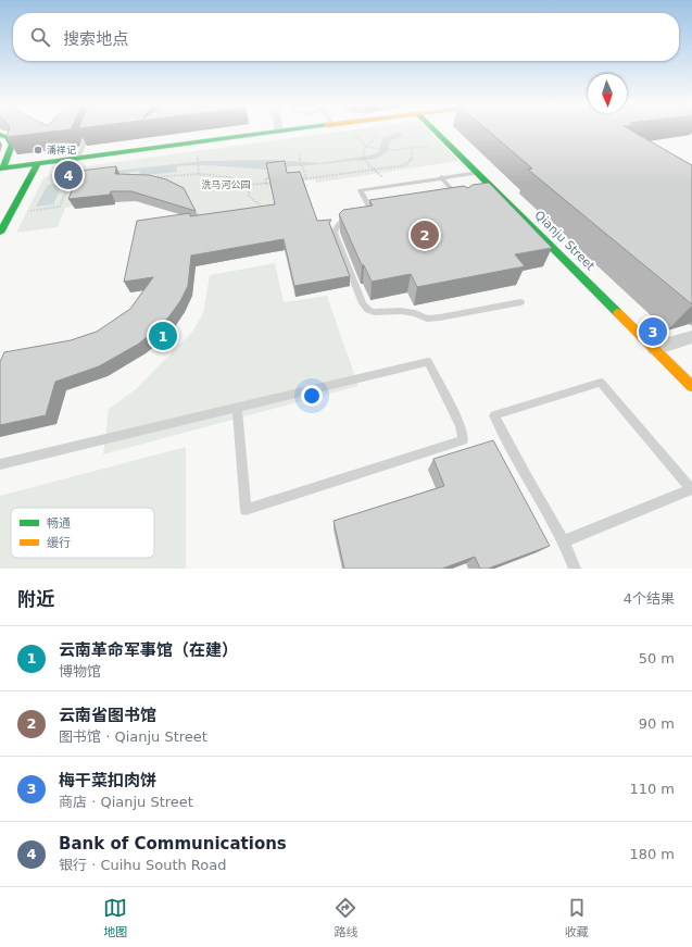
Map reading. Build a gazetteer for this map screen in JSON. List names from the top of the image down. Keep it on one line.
{"streets":{"street":["Qianju Street"]},"parks":["洗马河公园"],"places":["潘祥记"],"legend":["畅通","缓行"],"north":"bottom","page":{"search":"搜索地点","pins":["4","2","3","1"],"heading":["附近","4个结果"],"list":[{"mark":"1","name":"云南革命军事馆（在建）","note":"博物馆","value":"50 m"},{"mark":"2","name":"云南省图书馆","note":"图书馆 · Qianju Street","value":"90 m"},{"mark":"3","name":"梅干菜扣肉饼","note":"商店 · Qianju Street","value":"110 m"},{"mark":"4","name":"Bank of Communications","note":"银行 · Cuihu South Road","value":"180 m"}],"nav":["地图","路线","收藏"]}}
